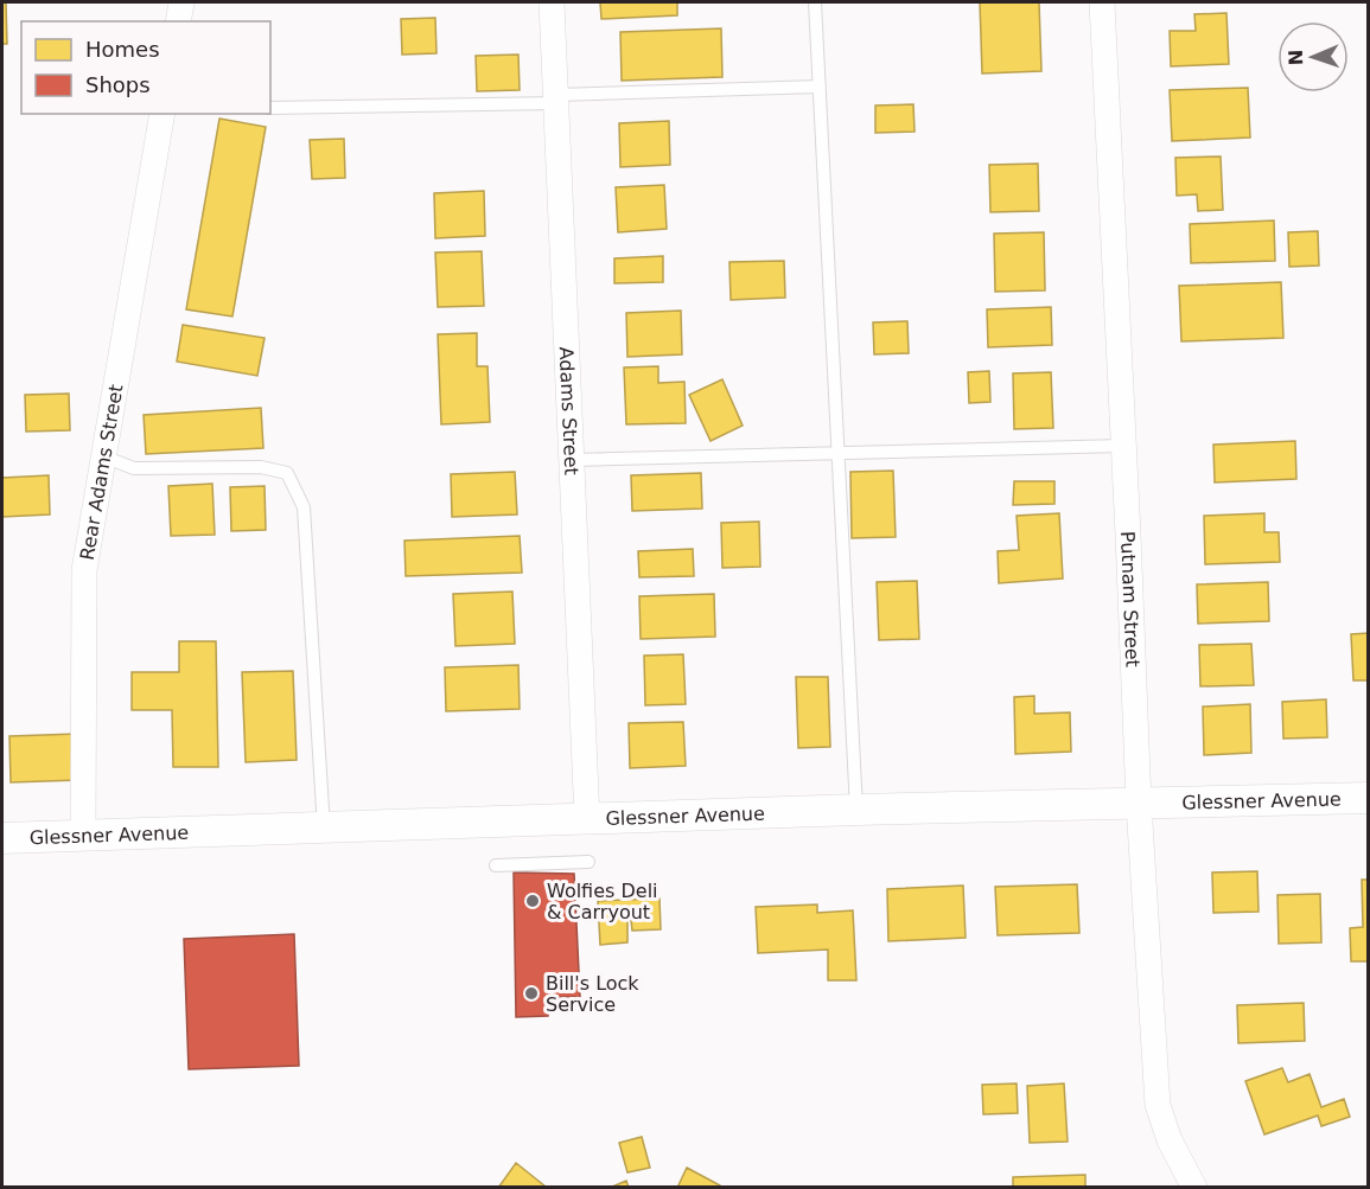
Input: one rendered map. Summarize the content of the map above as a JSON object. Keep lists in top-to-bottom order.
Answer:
{
  "streets": {
    "street": [
      "Adams Street",
      "Rear Adams Street",
      "Putnam Street",
      "Glessner Avenue"
    ]
  },
  "crossings": [
    ["Adams Street", "Glessner Avenue"],
    ["Rear Adams Street", "Glessner Avenue"],
    ["Putnam Street", "Glessner Avenue"]
  ],
  "places": ["Wolfies Deli & Carryout", "Bill's Lock Service"],
  "legend": ["Homes", "Shops"],
  "north": "left"
}
